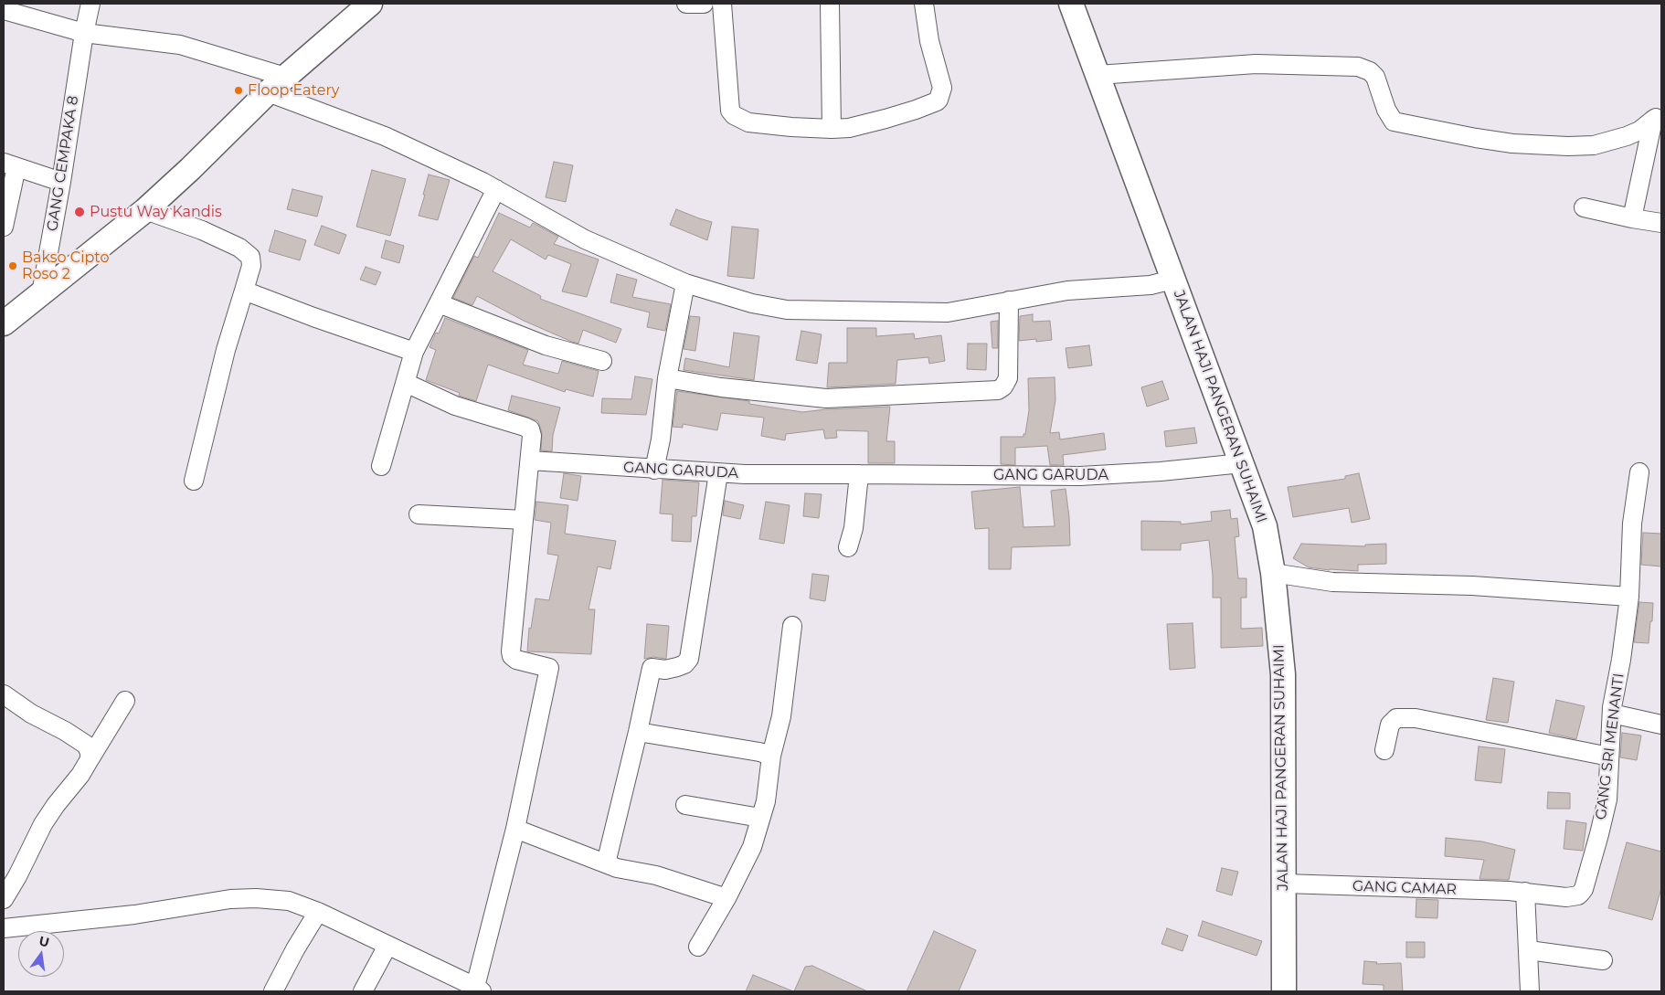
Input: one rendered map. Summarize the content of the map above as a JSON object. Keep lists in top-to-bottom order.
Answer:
{
  "streets": {
    "main road": ["JALAN HAJI PANGERAN SUHAIMI"],
    "street": [
      "GANG CEMPAKA 8",
      "GANG GARUDA",
      "GANG SRI MENANTI",
      "GANG CAMAR"
    ]
  },
  "crossings": [
    ["JALAN HAJI PANGERAN SUHAIMI", "GANG GARUDA"],
    ["JALAN HAJI PANGERAN SUHAIMI", "GANG CAMAR"],
    ["GANG SRI MENANTI", "GANG CAMAR"]
  ],
  "places": ["Floop Eatery", "Pustu Way Kandis", "Bakso Cipto Roso 2"],
  "north": "top"
}
